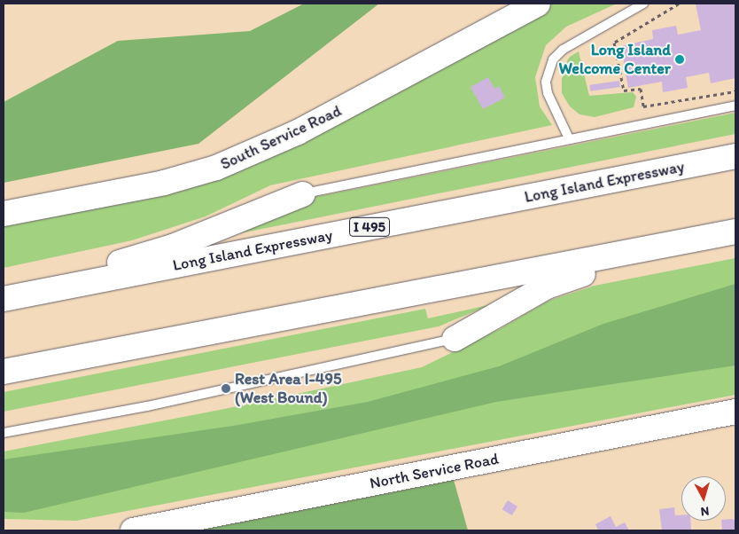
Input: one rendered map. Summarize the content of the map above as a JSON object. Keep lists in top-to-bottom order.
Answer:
{
  "streets": {
    "main road": [
      "South Service Road",
      "Long Island Expressway",
      "I 495",
      "North Service Road"
    ]
  },
  "places": ["Long Island Welcome Center", "Rest Area I-495 (West Bound)"],
  "north": "bottom"
}
